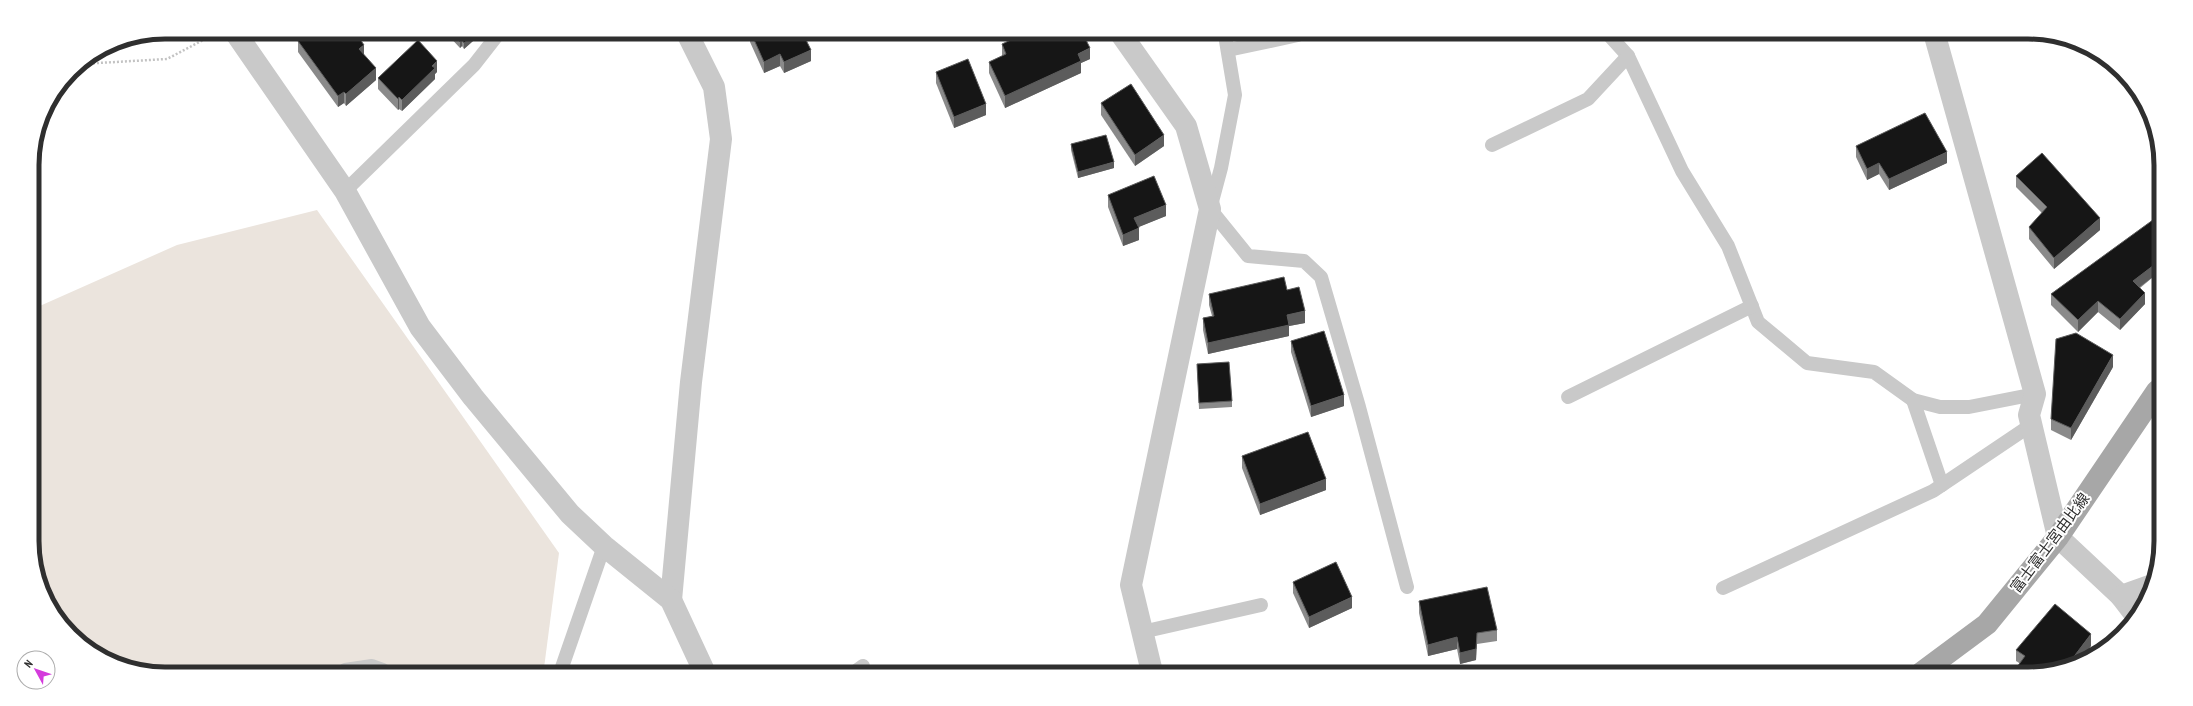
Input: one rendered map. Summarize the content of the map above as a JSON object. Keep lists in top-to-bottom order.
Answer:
{
  "streets": {
    "main road": ["富士富士宮由比線"]
  },
  "north": "top left"
}
